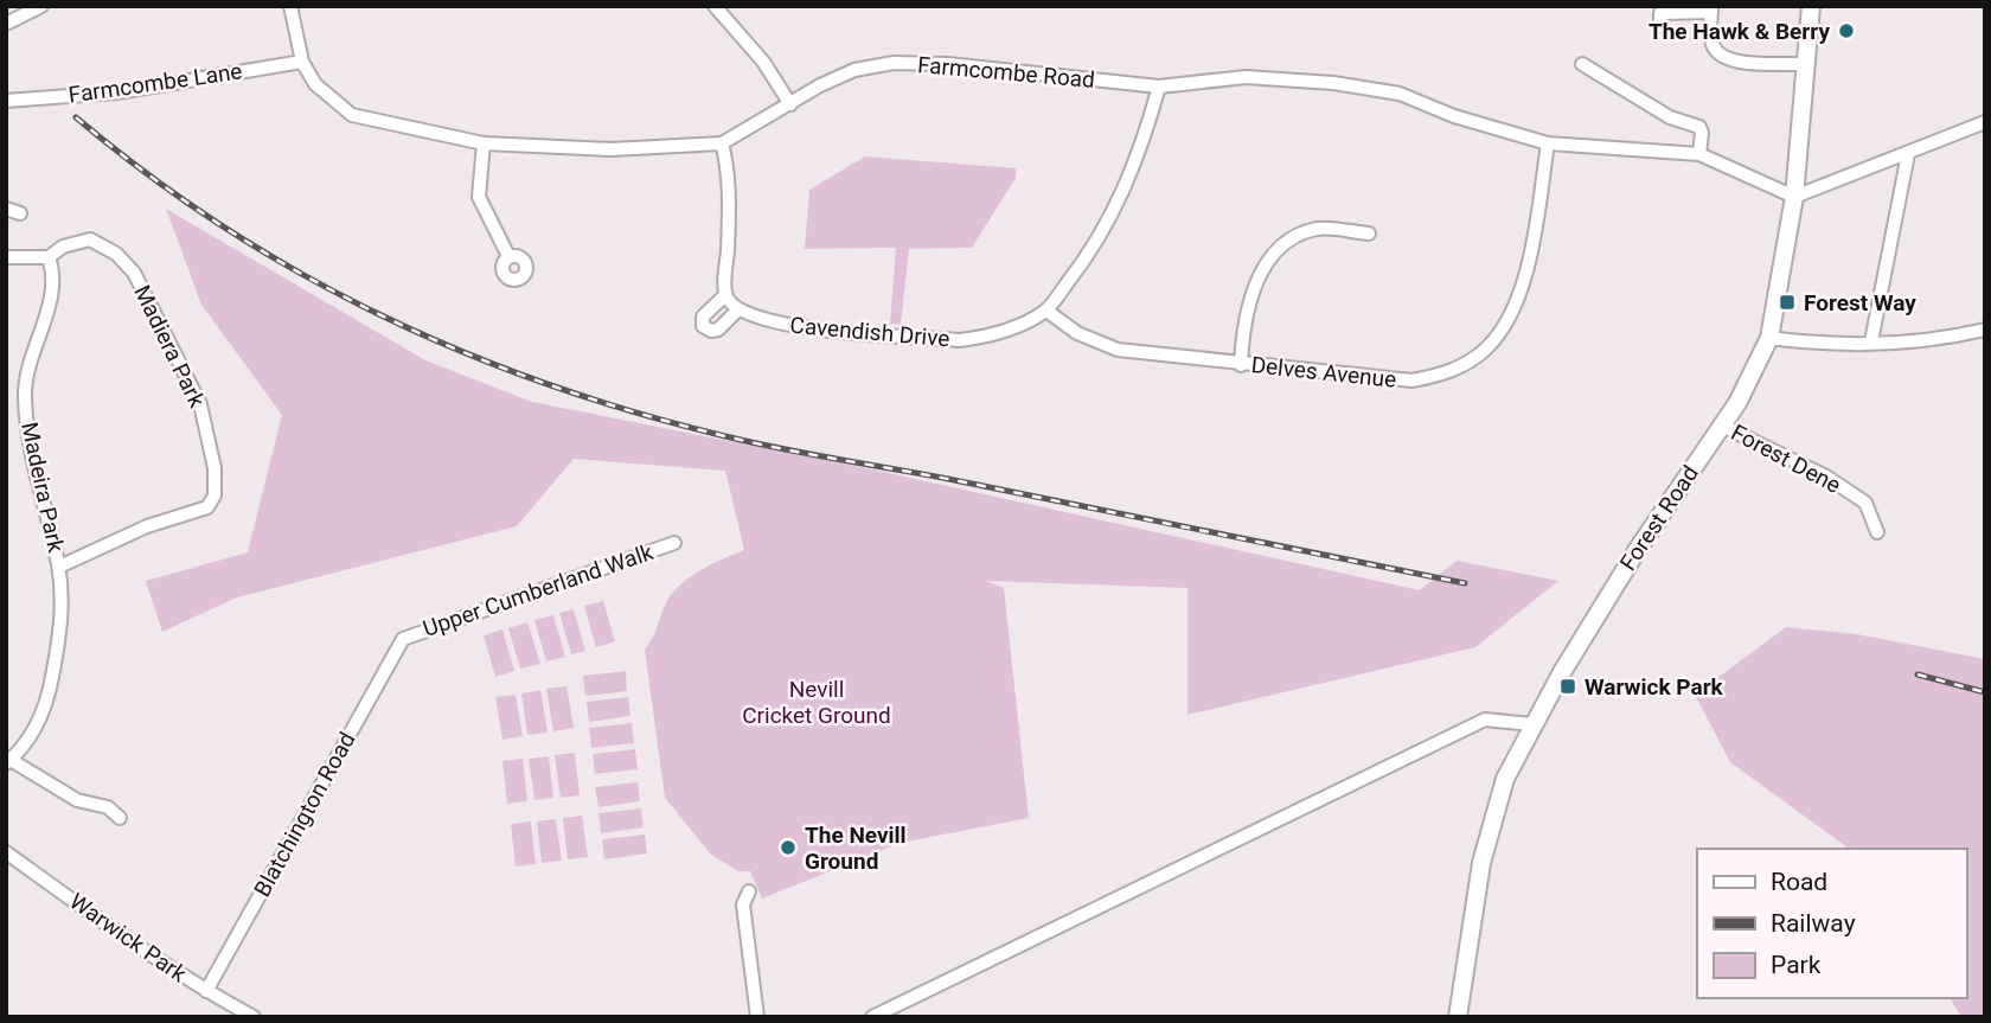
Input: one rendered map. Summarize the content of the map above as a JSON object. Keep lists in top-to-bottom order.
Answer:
{
  "streets": {
    "street": [
      "Farmcombe Road",
      "Farmcombe Lane",
      "Cavendish Drive",
      "Madiera Park",
      "Delves Avenue",
      "Forest Dene",
      "Madeira Park",
      "Forest Road",
      "Upper Cumberland Walk",
      "Blatchington Road",
      "Warwick Park"
    ]
  },
  "crossings": [
    ["Farmcombe Road", "Farmcombe Lane"],
    ["Farmcombe Road", "Cavendish Drive"],
    ["Farmcombe Road", "Delves Avenue"],
    ["Farmcombe Road", "Forest Road"],
    ["Cavendish Drive", "Delves Avenue"],
    ["Madiera Park", "Madeira Park"],
    ["Forest Dene", "Forest Road"],
    ["Upper Cumberland Walk", "Blatchington Road"],
    ["Blatchington Road", "Warwick Park"]
  ],
  "parks": ["Nevill Cricket Ground"],
  "places": {
    "other": ["The Hawk & Berry", "The Nevill Ground"],
    "transit": ["Forest Way", "Warwick Park"]
  },
  "legend": ["Road", "Railway", "Park"]
}
